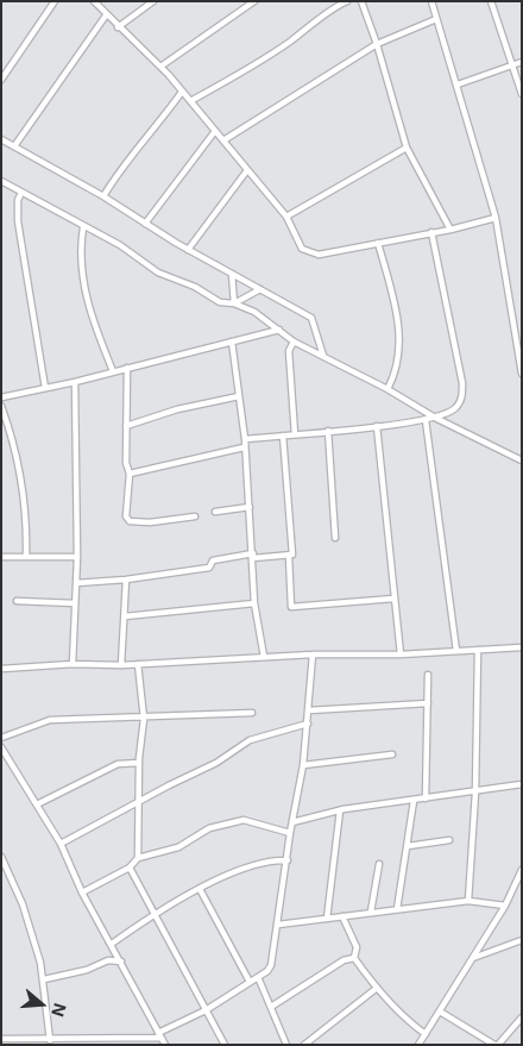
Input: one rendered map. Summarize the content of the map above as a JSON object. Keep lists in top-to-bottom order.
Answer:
{
  "north": "right"
}
